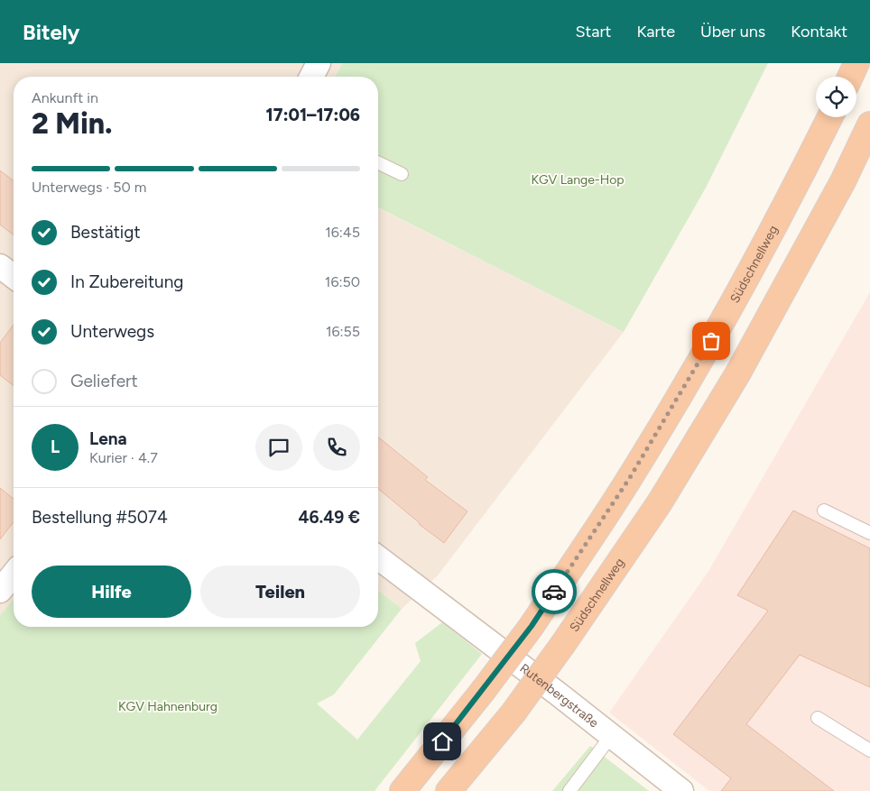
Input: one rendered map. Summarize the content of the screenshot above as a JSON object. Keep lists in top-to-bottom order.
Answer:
{
  "streets": {
    "highway": ["Südschnellweg"],
    "street": ["Rutenbergstraße"]
  },
  "parks": ["KGV Lange-Hop", "KGV Hahnenburg"],
  "page": {
    "header": "Bitely",
    "nav": [
      "Start",
      "Karte",
      "Über uns",
      "Kontakt"
    ],
    "heading": ["2 Min.", "Ankunft in", "17:01–17:06"],
    "panel": [
      "Lena",
      "Kurier · 4.7",
      "Bestellung #5074",
      "46.49 €"
    ],
    "bar": "Unterwegs · 50 m",
    "list": [
      ["Bestätigt", "16:45"],
      ["In Zubereitung", "16:50"],
      ["Unterwegs", "16:55"],
      "Geliefert"
    ],
    "round": "L",
    "buttons": ["Hilfe", "Teilen"]
  }
}
